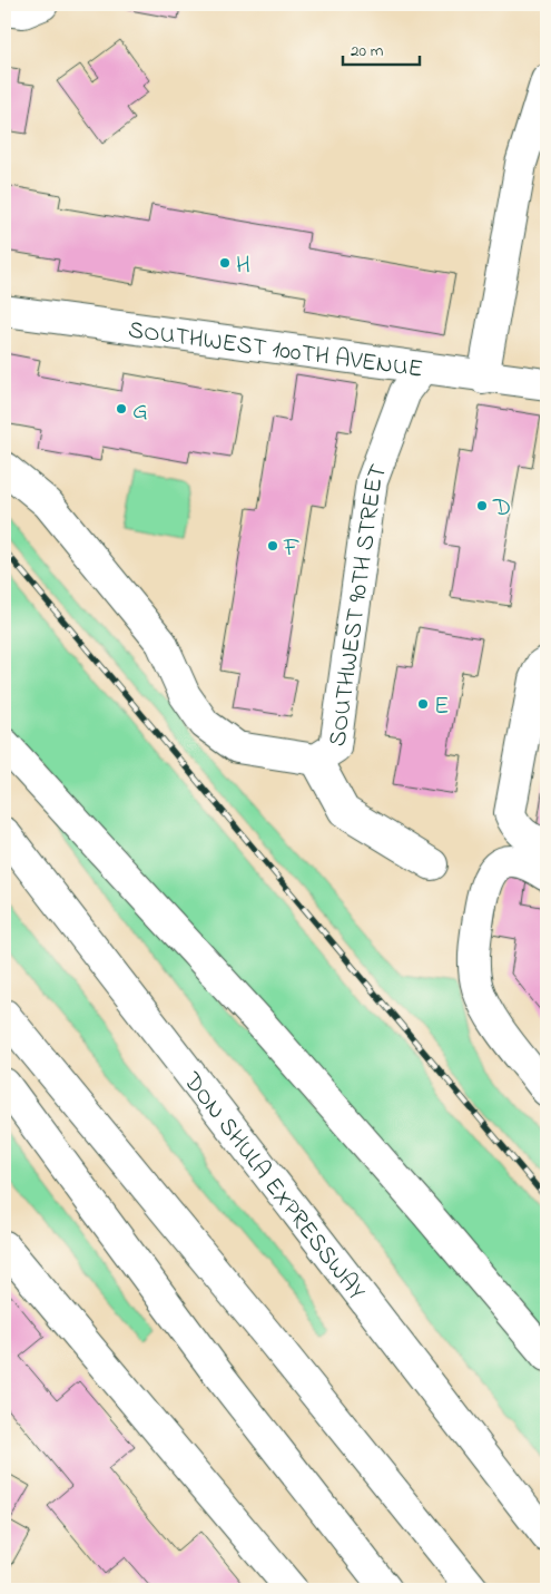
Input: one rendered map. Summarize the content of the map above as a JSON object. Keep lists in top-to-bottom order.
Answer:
{
  "streets": {
    "main road": ["SOUTHWEST 100TH AVENUE", "SOUTHWEST 90TH STREET", "DON SHULA EXPRESSWAY"]
  },
  "crossings": [
    ["SOUTHWEST 100TH AVENUE", "SOUTHWEST 90TH STREET"]
  ],
  "places": [
    "H",
    "G",
    "D",
    "F",
    "E"
  ],
  "scale_bar": "20 m"
}
